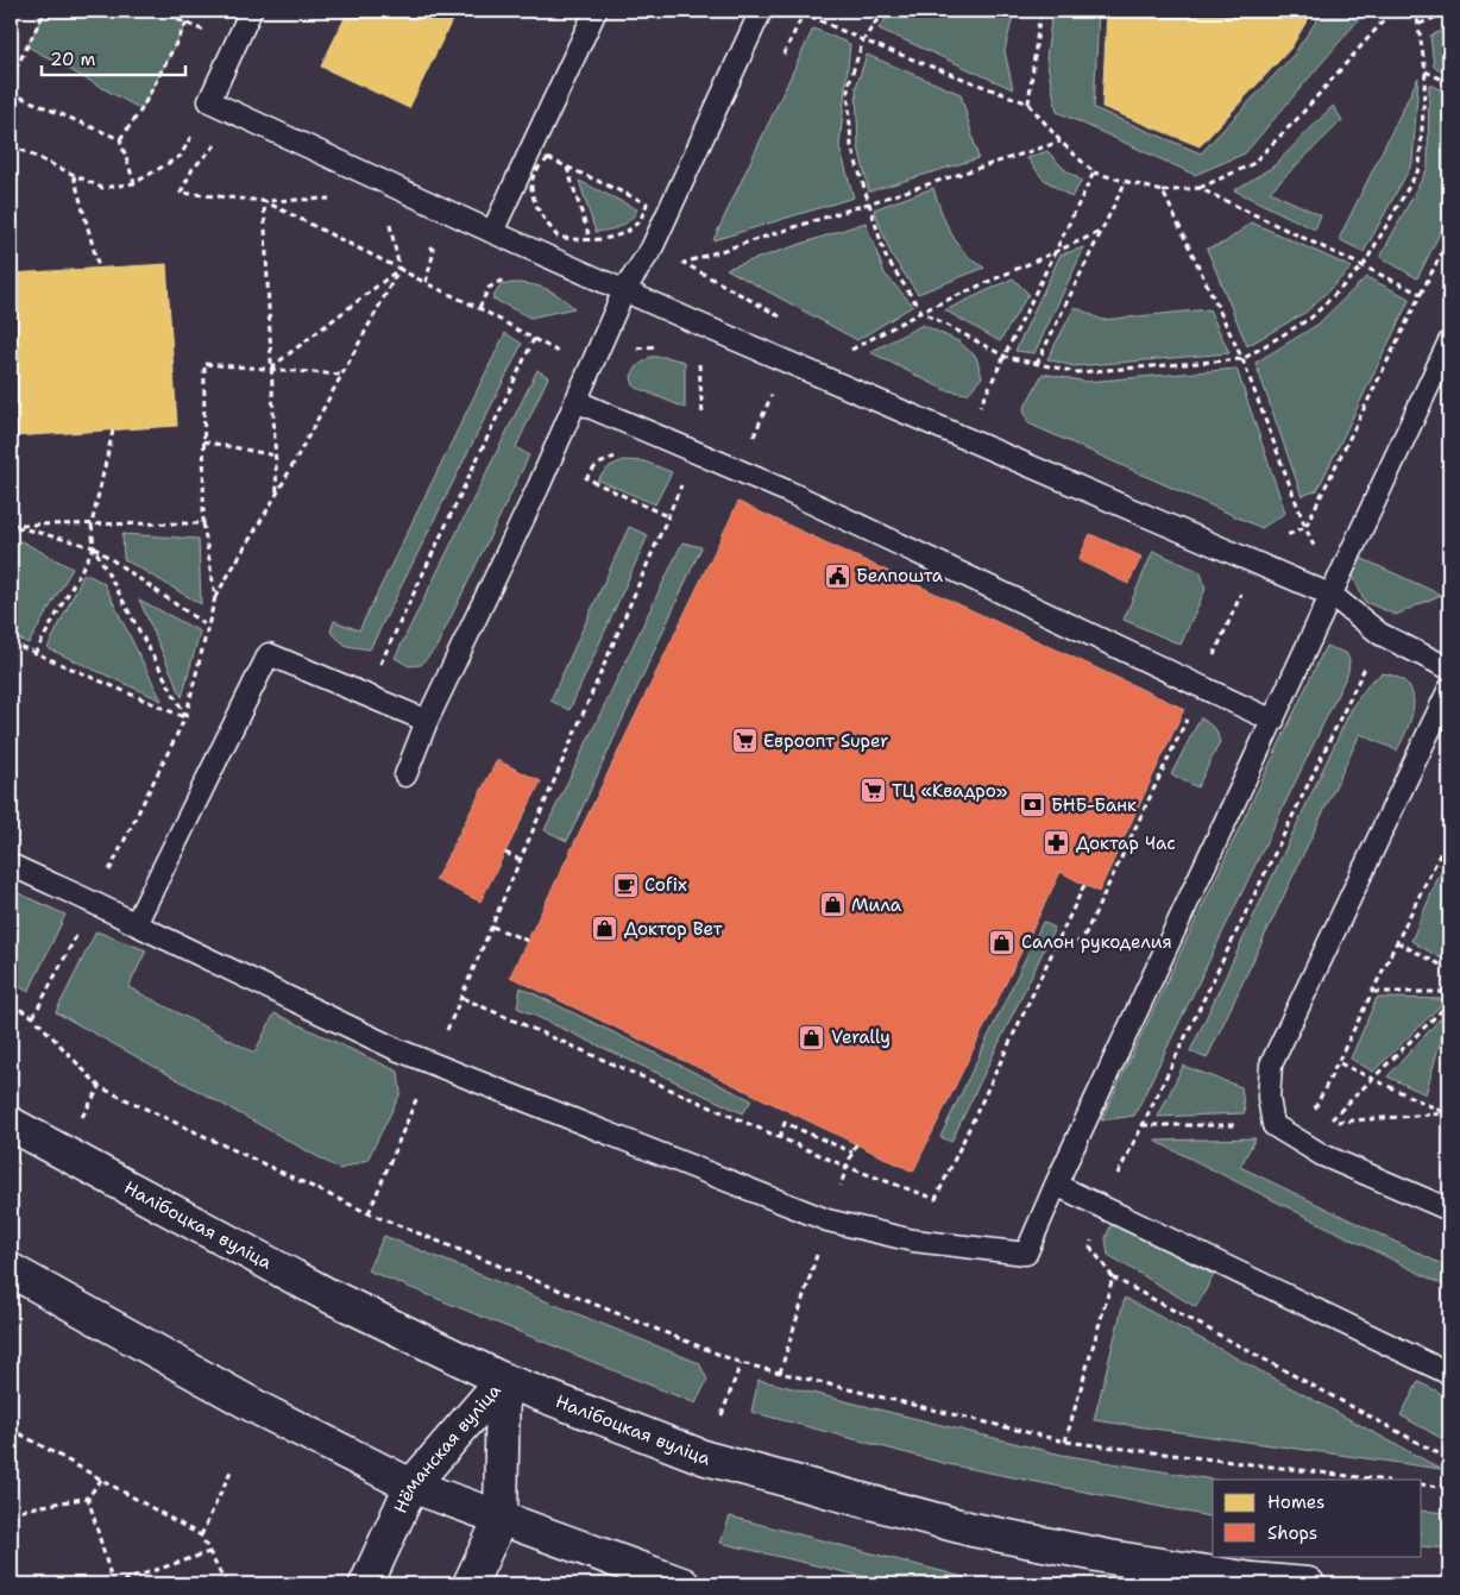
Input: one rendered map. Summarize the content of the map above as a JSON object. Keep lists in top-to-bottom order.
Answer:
{
  "streets": {
    "main road": ["Налібоцкая вуліца", "Нёманская вуліца"]
  },
  "crossings": [
    ["Налібоцкая вуліца", "Нёманская вуліца"]
  ],
  "places": {
    "public building": ["Белпошта"],
    "supermarket": ["Евроопт Super", "ТЦ «Квадро»"],
    "bank": ["БНБ-Банк"],
    "pharmacy": ["Доктар Час"],
    "cafe": ["Cofix"],
    "shop": [
      "Мила",
      "Доктор Вет",
      "Салон рукоделия",
      "Verally"
    ]
  },
  "legend": ["Homes", "Shops"],
  "scale_bar": "20 m"
}
